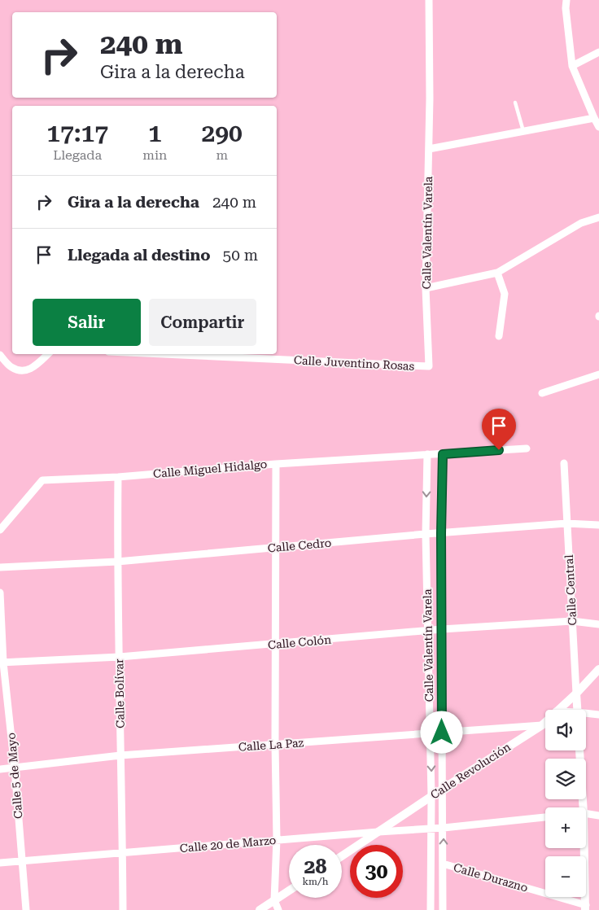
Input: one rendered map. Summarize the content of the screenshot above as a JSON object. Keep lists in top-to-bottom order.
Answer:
{
  "streets": {
    "street": [
      "Calle Valentín Varela",
      "Calle Juventino Rosas",
      "Calle Miguel Hidalgo",
      "Calle Cedro",
      "Calle Central",
      "Calle Colón",
      "Calle Bolívar",
      "Calle La Paz",
      "Calle Revolución",
      "Calle 5 de Mayo",
      "Calle 20 de Marzo",
      "Calle Durazno"
    ]
  },
  "crossings": [
    ["Calle Valentín Varela", "Calle Juventino Rosas"],
    ["Calle Valentín Varela", "Calle Miguel Hidalgo"],
    ["Calle Valentín Varela", "Calle Cedro"],
    ["Calle Valentín Varela", "Calle Colón"],
    ["Calle Valentín Varela", "Calle La Paz"],
    ["Calle Valentín Varela", "Calle Revolución"],
    ["Calle Valentín Varela", "Calle 20 de Marzo"],
    ["Calle Valentín Varela", "Calle Durazno"],
    ["Calle Miguel Hidalgo", "Calle Bolívar"],
    ["Calle Cedro", "Calle Central"],
    ["Calle Cedro", "Calle Bolívar"],
    ["Calle Central", "Calle Colón"],
    ["Calle Central", "Calle Revolución"],
    ["Calle Colón", "Calle Bolívar"],
    ["Calle Colón", "Calle 5 de Mayo"],
    ["Calle Bolívar", "Calle La Paz"],
    ["Calle Bolívar", "Calle 20 de Marzo"],
    ["Calle La Paz", "Calle Revolución"],
    ["Calle La Paz", "Calle 5 de Mayo"],
    ["Calle Revolución", "Calle 20 de Marzo"],
    ["Calle 5 de Mayo", "Calle 20 de Marzo"]
  ],
  "page": {
    "turn": ["240 m", "Gira a la derecha"],
    "eta": [
      "17:17",
      "Llegada",
      "1",
      "min",
      "290",
      "m"
    ],
    "list": [
      {
        "name": "Gira a la derecha",
        "value": "240 m"
      },
      {
        "name": "Llegada al destino",
        "value": "50 m"
      }
    ],
    "buttons": ["Salir", "Compartir"],
    "map_buttons": ["+", "−"],
    "speed": "28 km/h",
    "limit": "30"
  }
}
